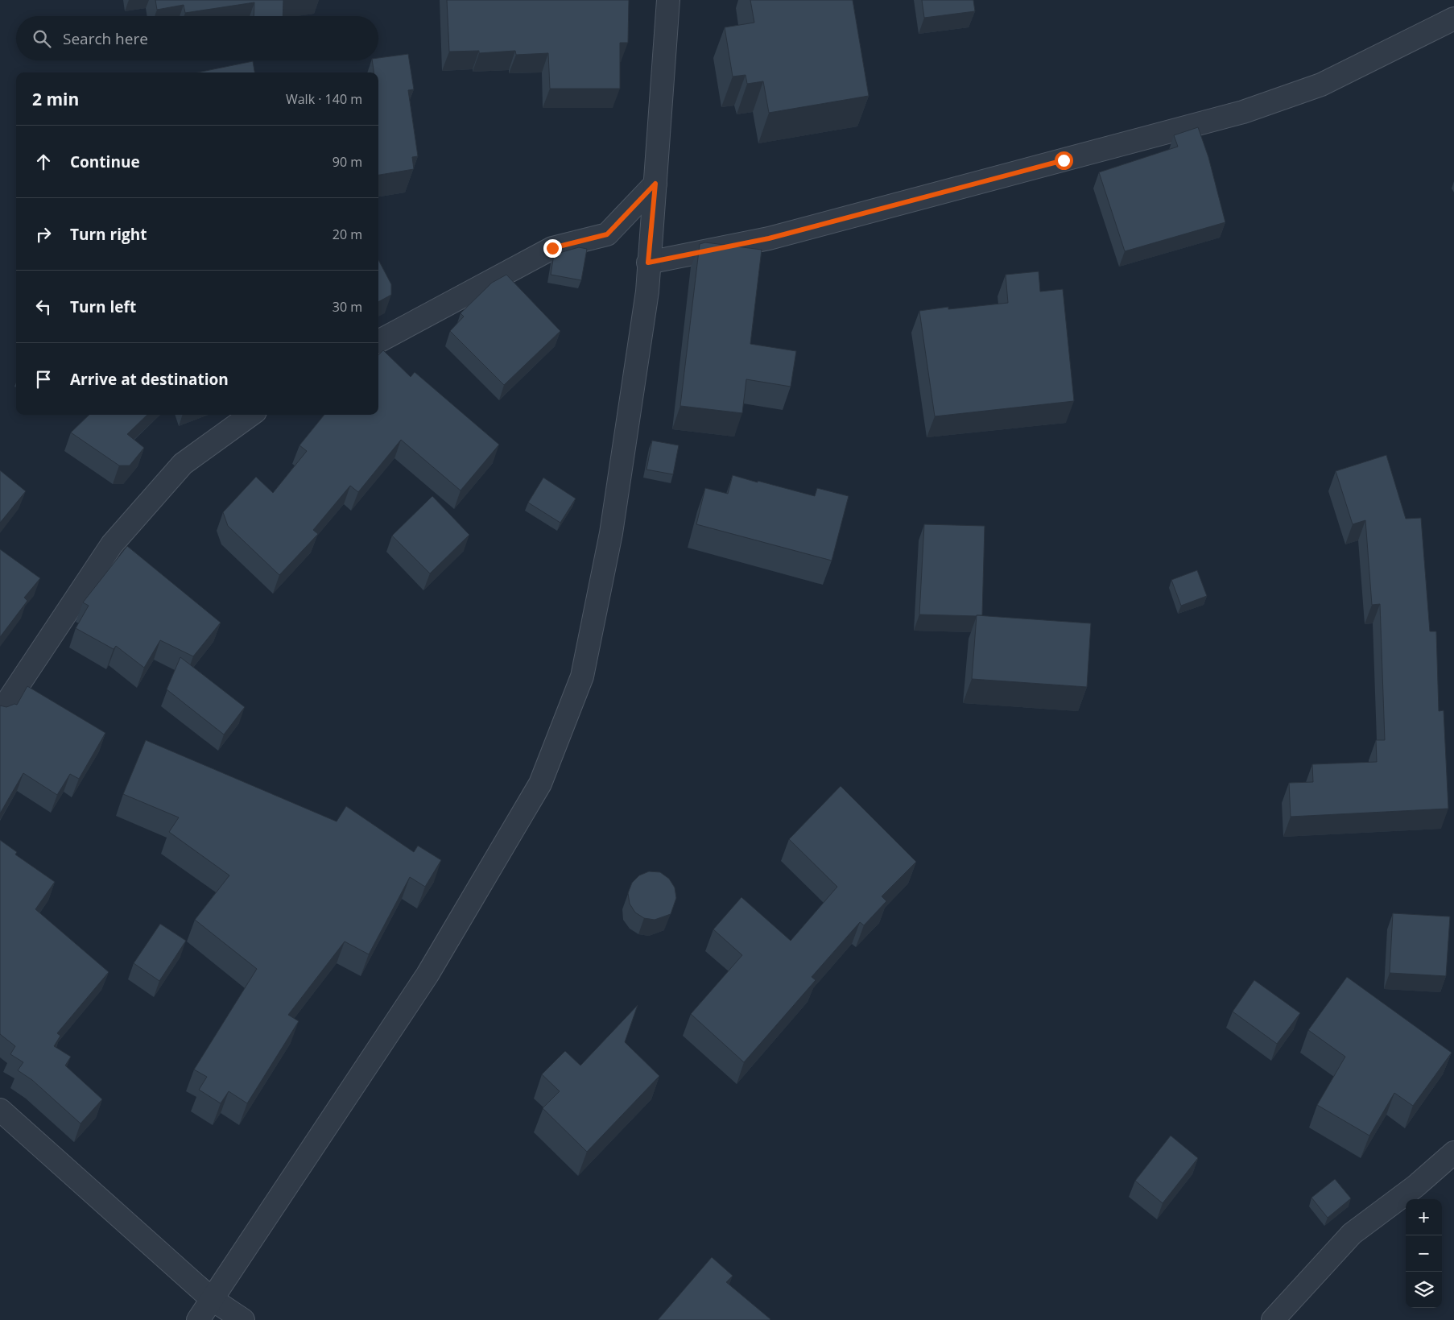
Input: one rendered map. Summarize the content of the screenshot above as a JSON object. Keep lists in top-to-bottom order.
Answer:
{
  "page": {
    "search": "Search here",
    "heading": ["2 min", "Walk · 140 m"],
    "list": [
      ["Continue", "90 m"],
      ["Turn right", "20 m"],
      ["Turn left", "30 m"],
      "Arrive at destination"
    ],
    "map_buttons": ["+", "−"]
  }
}
